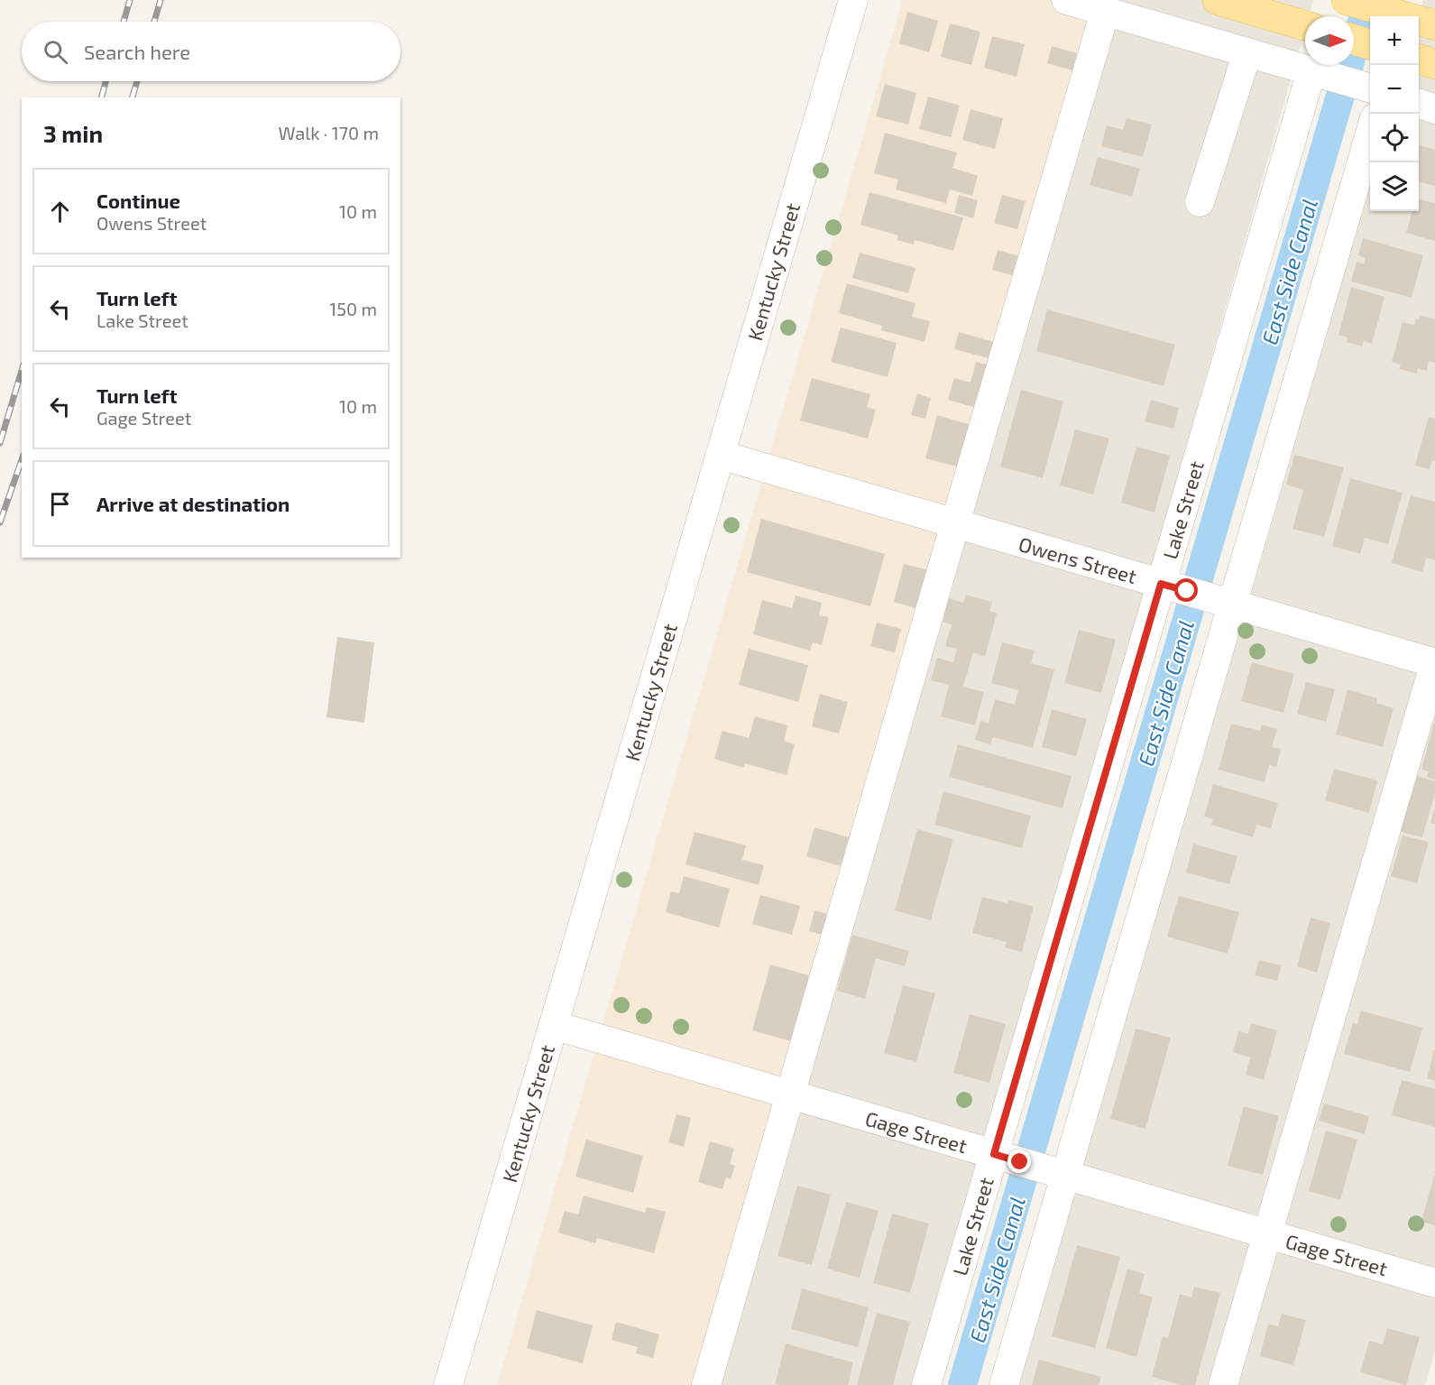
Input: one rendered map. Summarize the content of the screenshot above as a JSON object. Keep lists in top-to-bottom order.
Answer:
{
  "streets": {
    "street": [
      "Kentucky Street",
      "Lake Street",
      "Owens Street",
      "Gage Street"
    ]
  },
  "crossings": [
    ["Kentucky Street", "Owens Street"],
    ["Kentucky Street", "Gage Street"],
    ["Lake Street", "Owens Street"],
    ["Lake Street", "Gage Street"]
  ],
  "water": ["East Side Canal"],
  "north": "right",
  "page": {
    "map_buttons": ["+", "−"],
    "search": "Search here",
    "heading": ["3 min", "Walk · 170 m"],
    "list": [
      ["Continue", "Owens Street", "10 m"],
      ["Turn left", "Lake Street", "150 m"],
      ["Turn left", "Gage Street", "10 m"],
      "Arrive at destination"
    ]
  }
}
